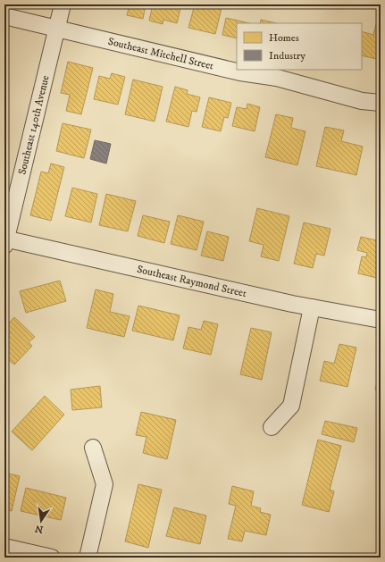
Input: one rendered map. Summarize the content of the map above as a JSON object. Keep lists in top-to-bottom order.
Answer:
{
  "streets": {
    "street": ["Southeast Mitchell Street", "Southeast 140th Avenue", "Southeast Raymond Street"]
  },
  "crossings": [
    ["Southeast Mitchell Street", "Southeast 140th Avenue"],
    ["Southeast 140th Avenue", "Southeast Raymond Street"]
  ],
  "legend": ["Homes", "Industry"],
  "north": "bottom"
}
